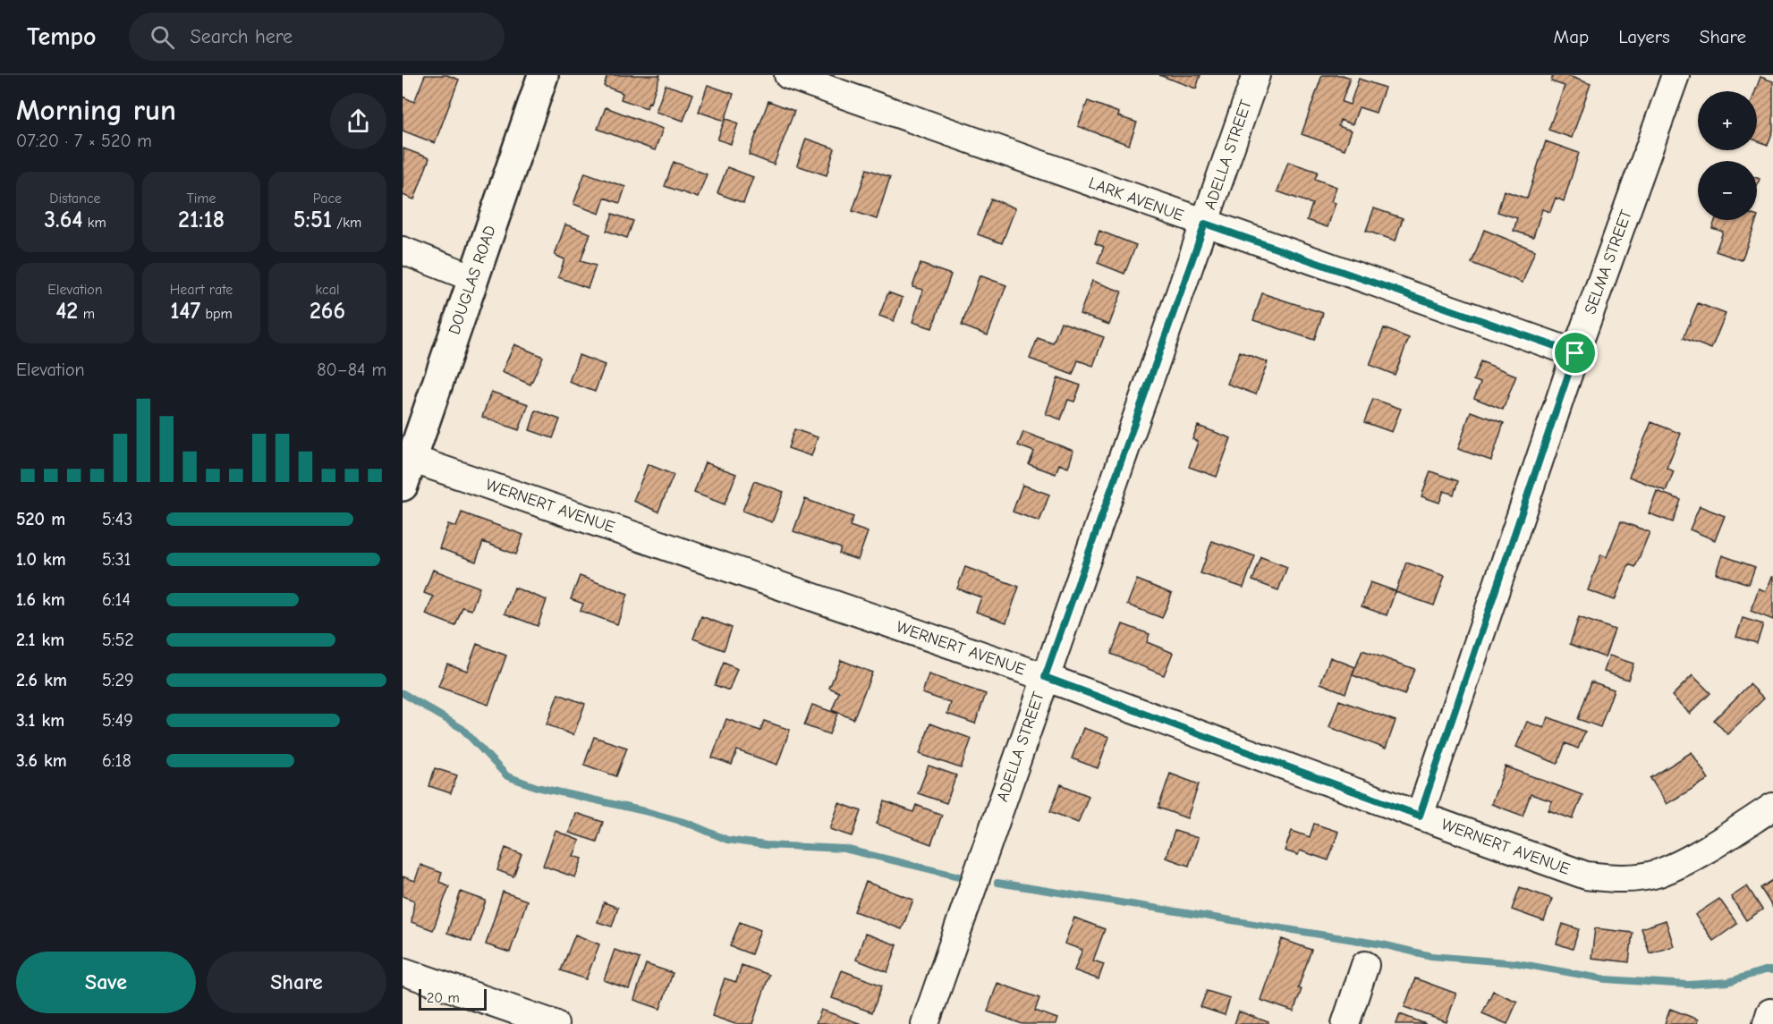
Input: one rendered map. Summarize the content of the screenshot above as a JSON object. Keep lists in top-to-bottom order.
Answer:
{
  "streets": {
    "street": [
      "ADELLA STREET",
      "LARK AVENUE",
      "SELMA STREET",
      "DOUGLAS ROAD",
      "WERNERT AVENUE"
    ]
  },
  "crossings": [
    ["ADELLA STREET", "LARK AVENUE"],
    ["ADELLA STREET", "WERNERT AVENUE"],
    ["LARK AVENUE", "SELMA STREET"],
    ["SELMA STREET", "WERNERT AVENUE"],
    ["DOUGLAS ROAD", "WERNERT AVENUE"]
  ],
  "scale_bar": "20 m",
  "page": {
    "header": "Tempo",
    "search": "Search here",
    "nav": ["Map", "Layers", "Share"],
    "heading": ["Morning run", "07:20 · 7 × 520 m"],
    "map_buttons": ["+", "−"],
    "stats": [
      ["Distance", "3.64 km"],
      ["Time", "21:18"],
      ["Pace", "5:51 /km"],
      ["Elevation", "42 m"],
      ["Heart rate", "147 bpm"],
      ["kcal", "266"]
    ],
    "chart": ["Elevation", "80–84 m"],
    "list": [
      {
        "name": "520 m",
        "note": "5:43"
      },
      {
        "name": "1.0 km",
        "note": "5:31"
      },
      {
        "name": "1.6 km",
        "note": "6:14"
      },
      {
        "name": "2.1 km",
        "note": "5:52"
      },
      {
        "name": "2.6 km",
        "note": "5:29"
      },
      {
        "name": "3.1 km",
        "note": "5:49"
      },
      {
        "name": "3.6 km",
        "note": "6:18"
      }
    ],
    "buttons": ["Save", "Share"],
    "scale": "20 m"
  }
}
